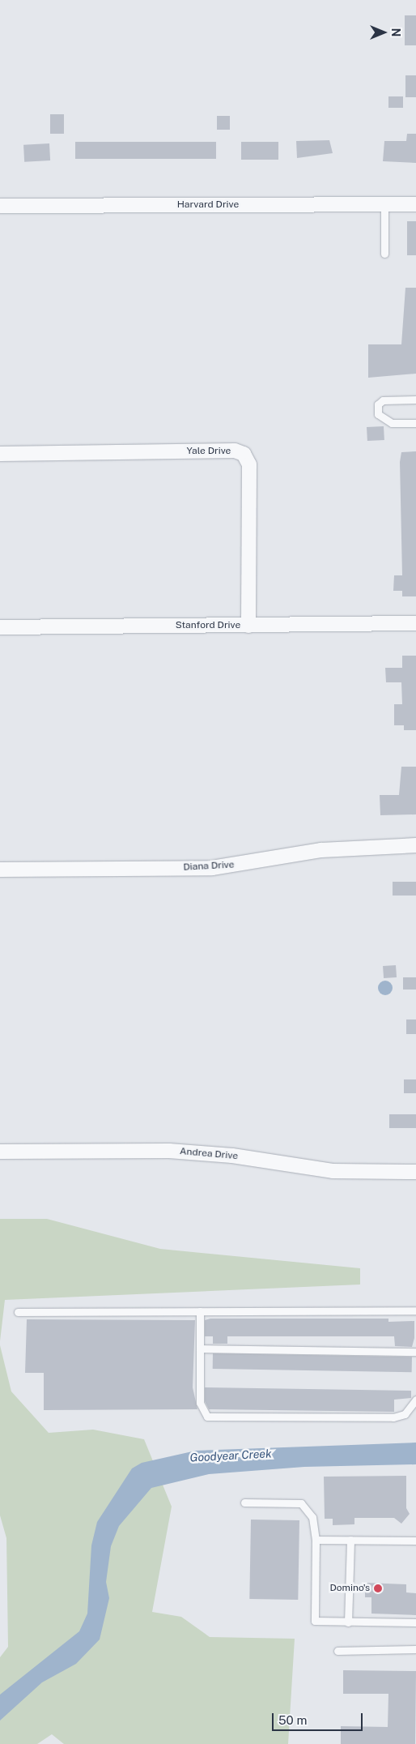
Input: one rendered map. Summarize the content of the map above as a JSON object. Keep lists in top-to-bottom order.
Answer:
{
  "streets": {
    "street": [
      "Harvard Drive",
      "Yale Drive",
      "Stanford Drive",
      "Diana Drive",
      "Andrea Drive"
    ]
  },
  "crossings": [
    ["Yale Drive", "Stanford Drive"]
  ],
  "water": ["Goodyear Creek"],
  "places": ["Domino's"],
  "scale_bar": "50 m",
  "north": "right"
}
